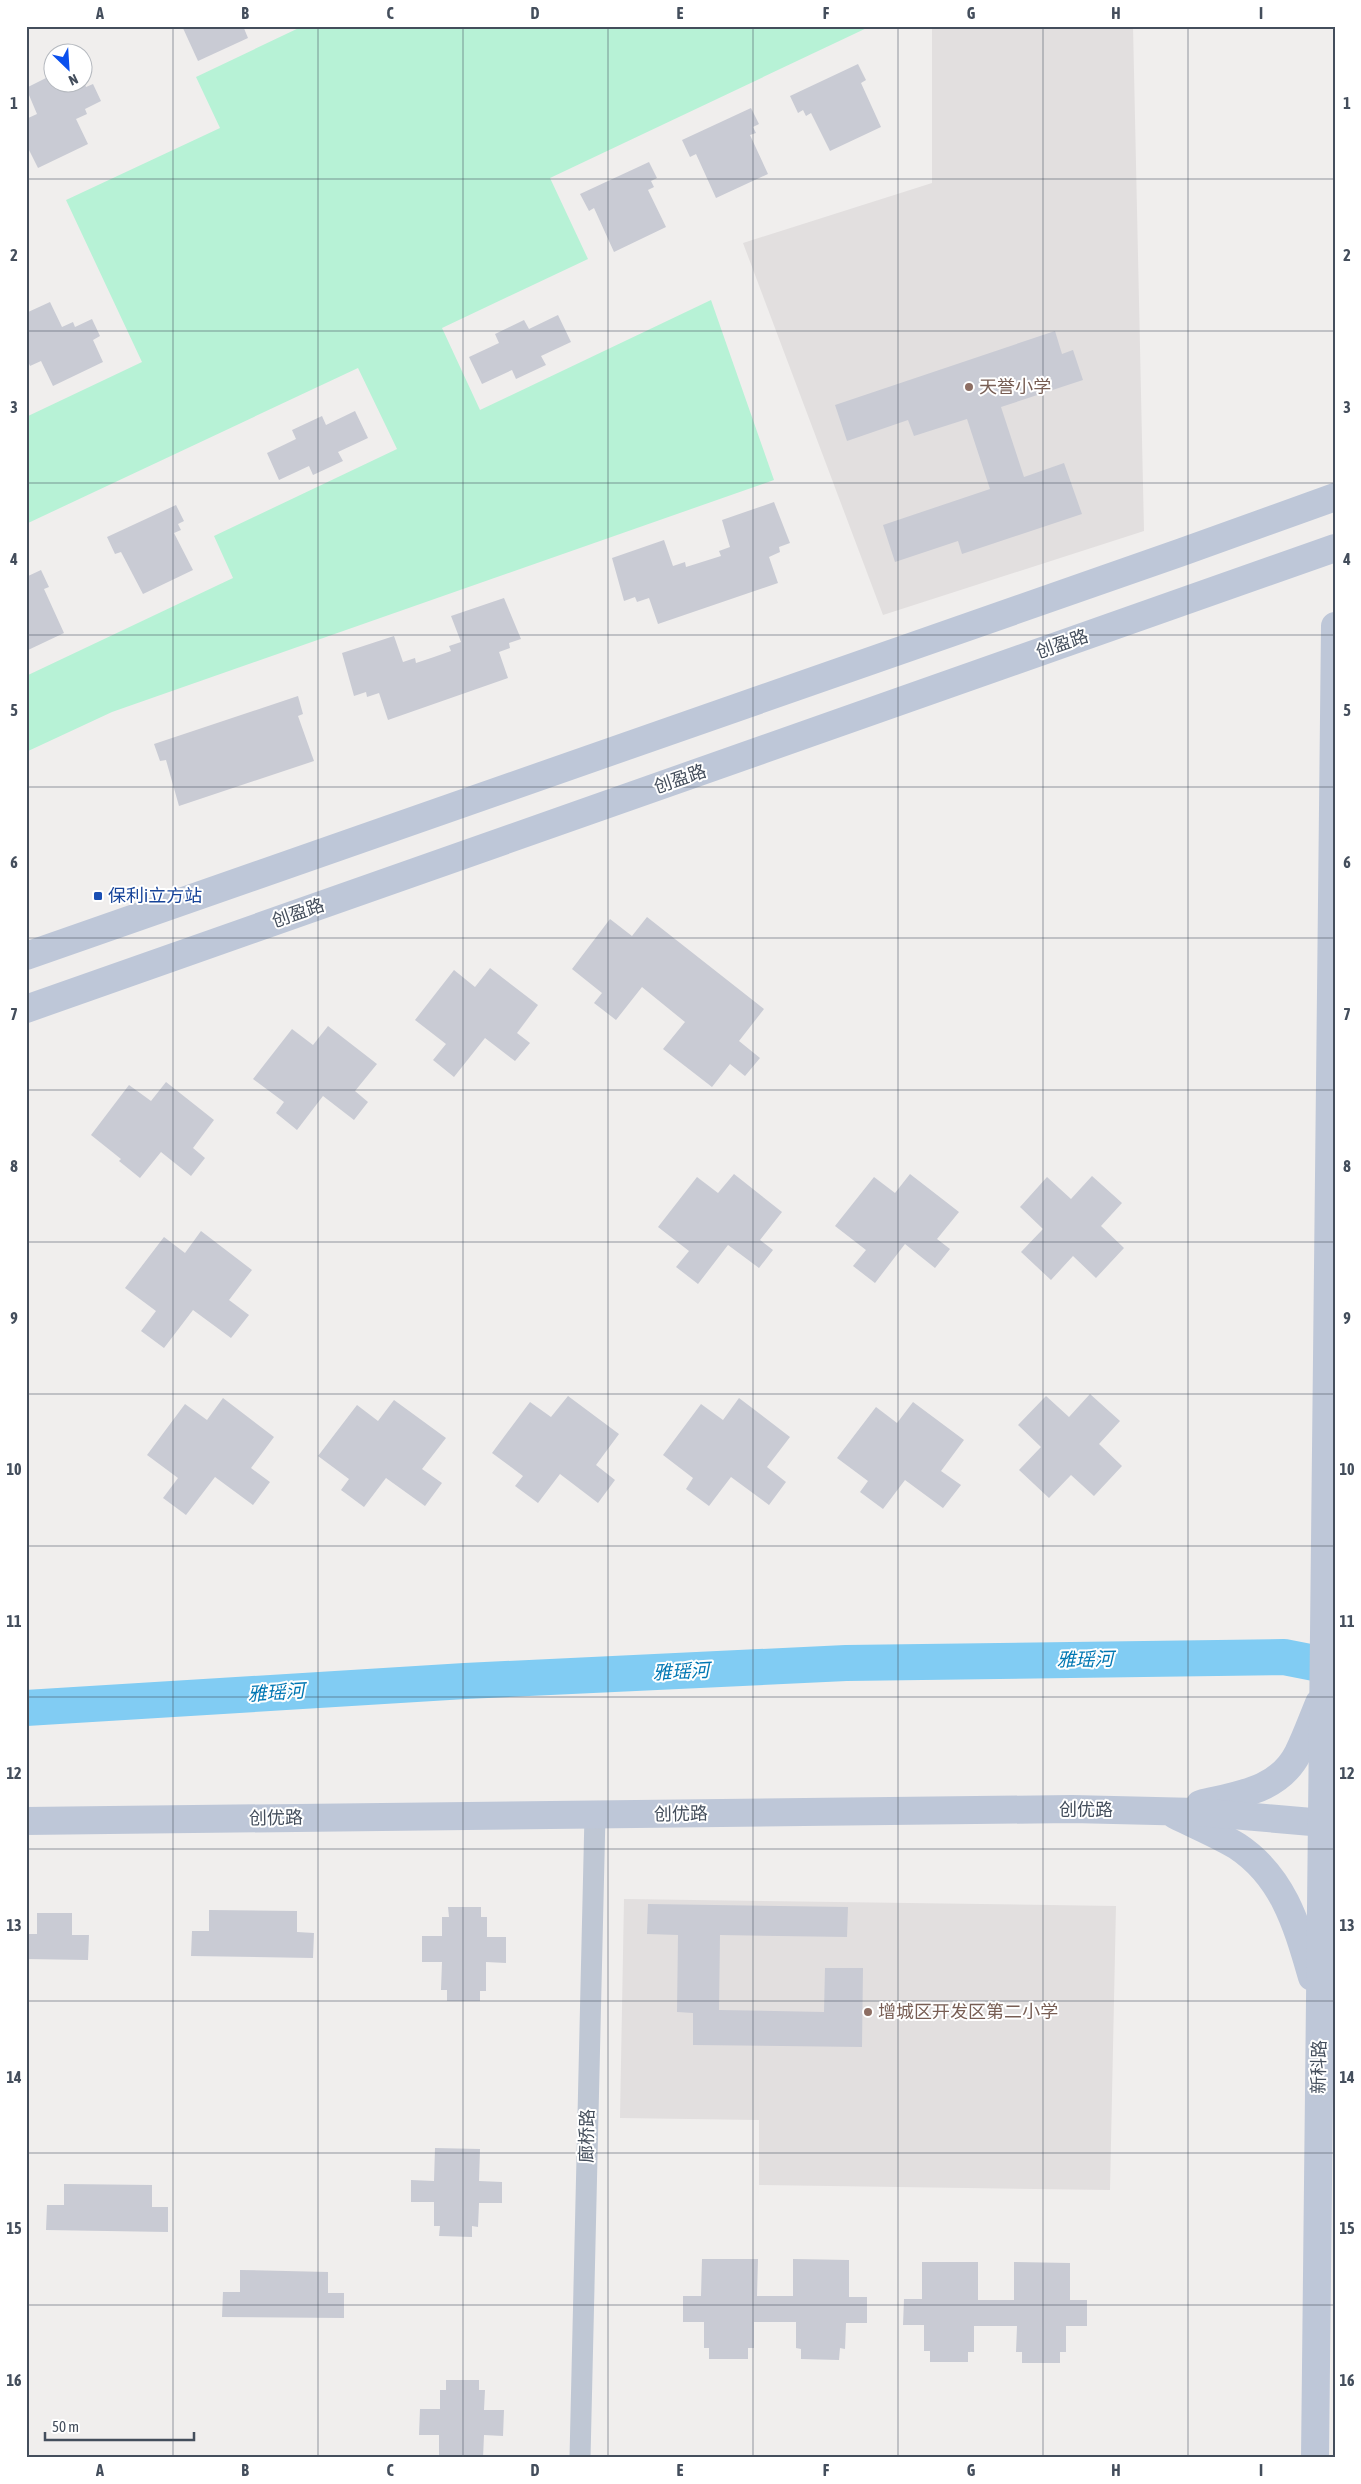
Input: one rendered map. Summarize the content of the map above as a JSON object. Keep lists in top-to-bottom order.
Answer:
{
  "streets": {
    "street": [
      "创盈路",
      "创优路",
      "新科路",
      "廊桥路"
    ]
  },
  "crossings": [
    ["创优路", "新科路"],
    ["创优路", "廊桥路"]
  ],
  "water": ["雅瑶河"],
  "places": {
    "other": ["天誉小学", "增城区开发区第二小学"],
    "transit": ["保利i立方站"]
  },
  "scale_bar": "50 m",
  "north": "bottom right",
  "grid": {
    "columns": [
      "A",
      "B",
      "C",
      "D",
      "E",
      "F",
      "G",
      "H",
      "I"
    ],
    "rows": [
      "1",
      "2",
      "3",
      "4",
      "5",
      "6",
      "7",
      "8",
      "9",
      "10",
      "11",
      "12",
      "13",
      "14",
      "15",
      "16"
    ]
  }
}
